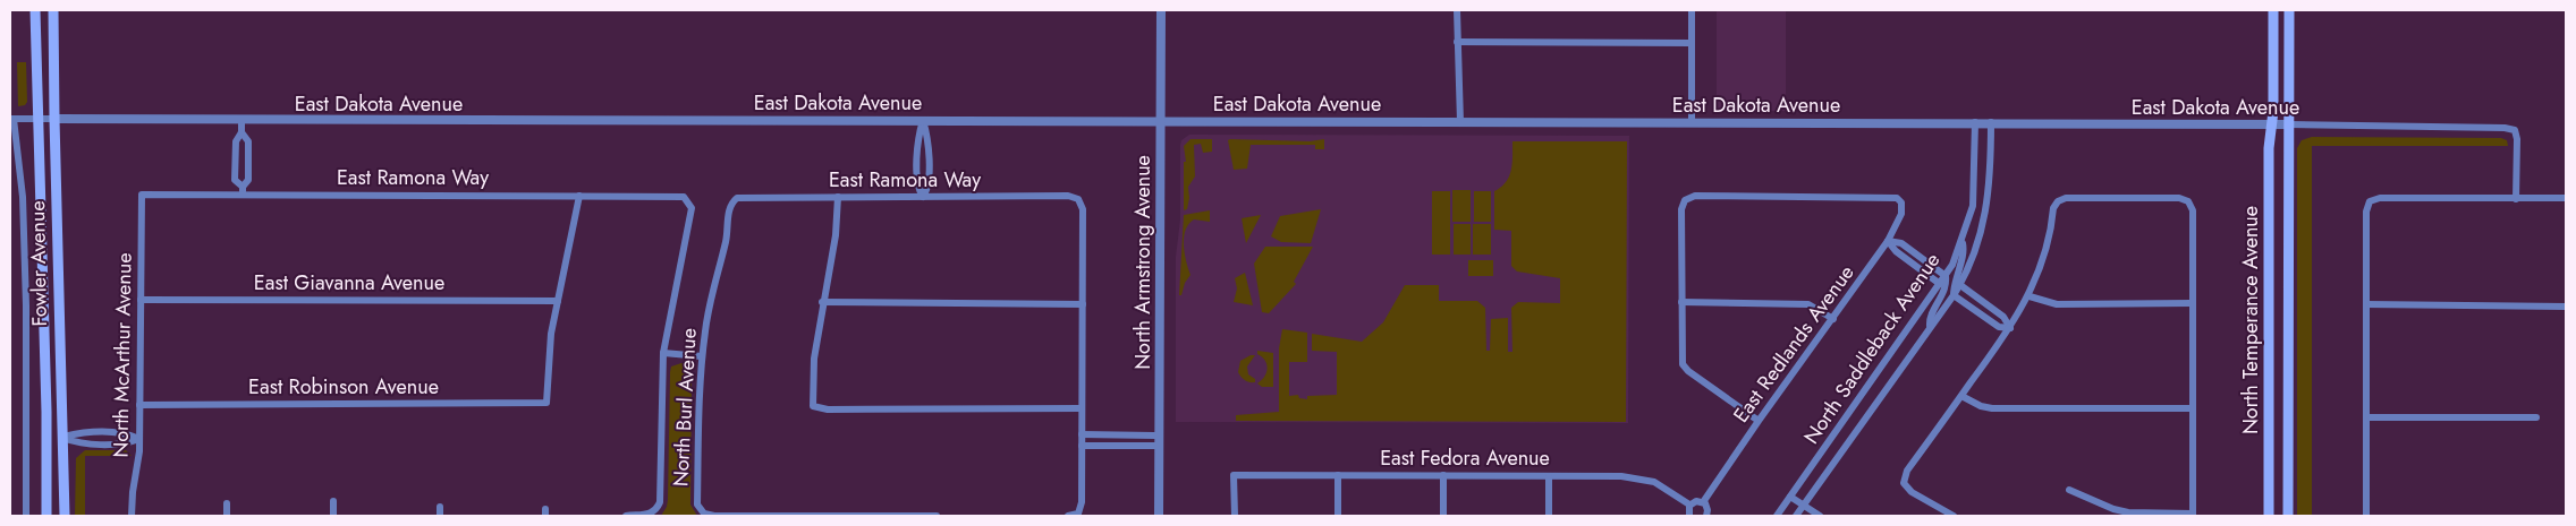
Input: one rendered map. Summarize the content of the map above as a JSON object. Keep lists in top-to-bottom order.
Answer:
{
  "streets": {
    "main road": ["Fowler Avenue", "North Temperance Avenue"],
    "street": [
      "East Dakota Avenue",
      "East Ramona Way",
      "North Armstrong Avenue",
      "East Giavanna Avenue",
      "East Redlands Avenue",
      "North Saddleback Avenue",
      "North McArthur Avenue",
      "East Robinson Avenue",
      "North Burl Avenue",
      "East Fedora Avenue"
    ]
  },
  "crossings": [
    ["East Dakota Avenue", "North Armstrong Avenue"],
    ["East Dakota Avenue", "Fowler Avenue"],
    ["East Dakota Avenue", "North Temperance Avenue"],
    ["East Dakota Avenue", "North Saddleback Avenue"],
    ["East Ramona Way", "North McArthur Avenue"],
    ["East Ramona Way", "North Burl Avenue"],
    ["East Giavanna Avenue", "North McArthur Avenue"],
    ["East Giavanna Avenue", "East Robinson Avenue"],
    ["North McArthur Avenue", "East Robinson Avenue"]
  ]
}
